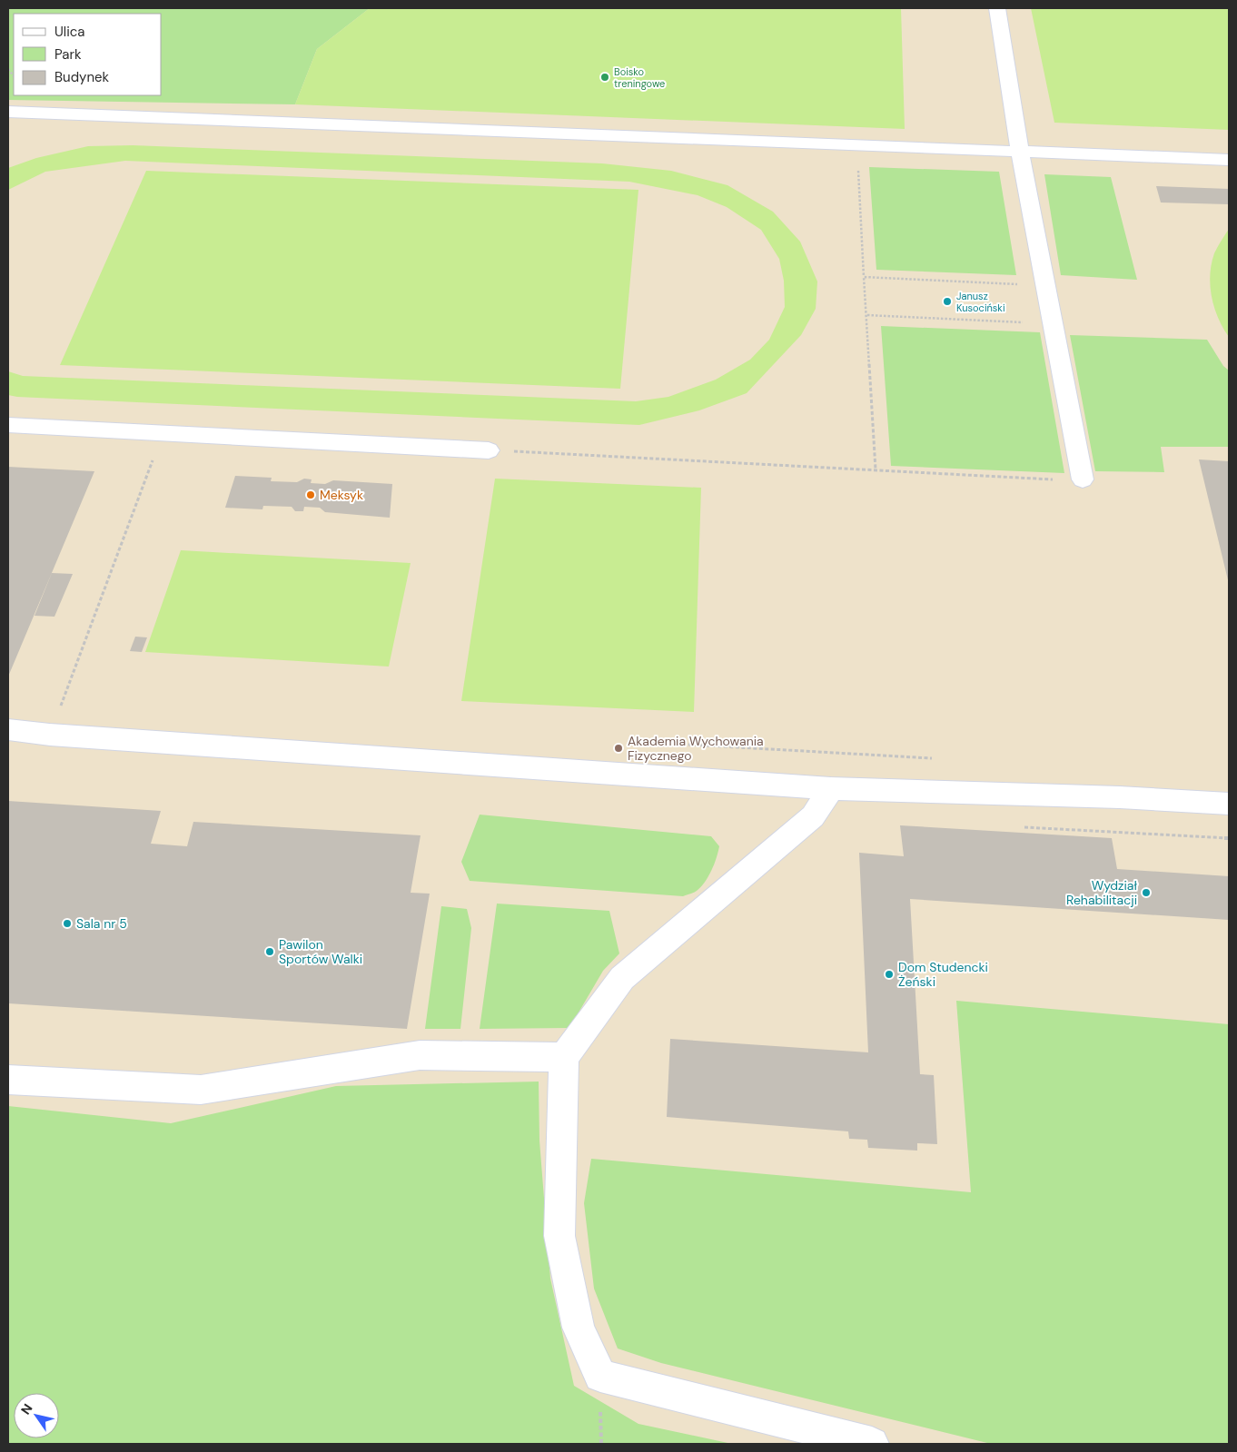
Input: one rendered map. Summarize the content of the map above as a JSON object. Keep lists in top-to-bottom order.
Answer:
{
  "places": [
    "Boisko treningowe",
    "Janusz Kusociński",
    "Meksyk",
    "Akademia Wychowania Fizycznego",
    "Wydział Rehabilitacji",
    "Sala nr 5",
    "Pawilon Sportów Walki",
    "Dom Studencki Żeński"
  ],
  "legend": ["Ulica", "Park", "Budynek"],
  "north": "top left"
}
